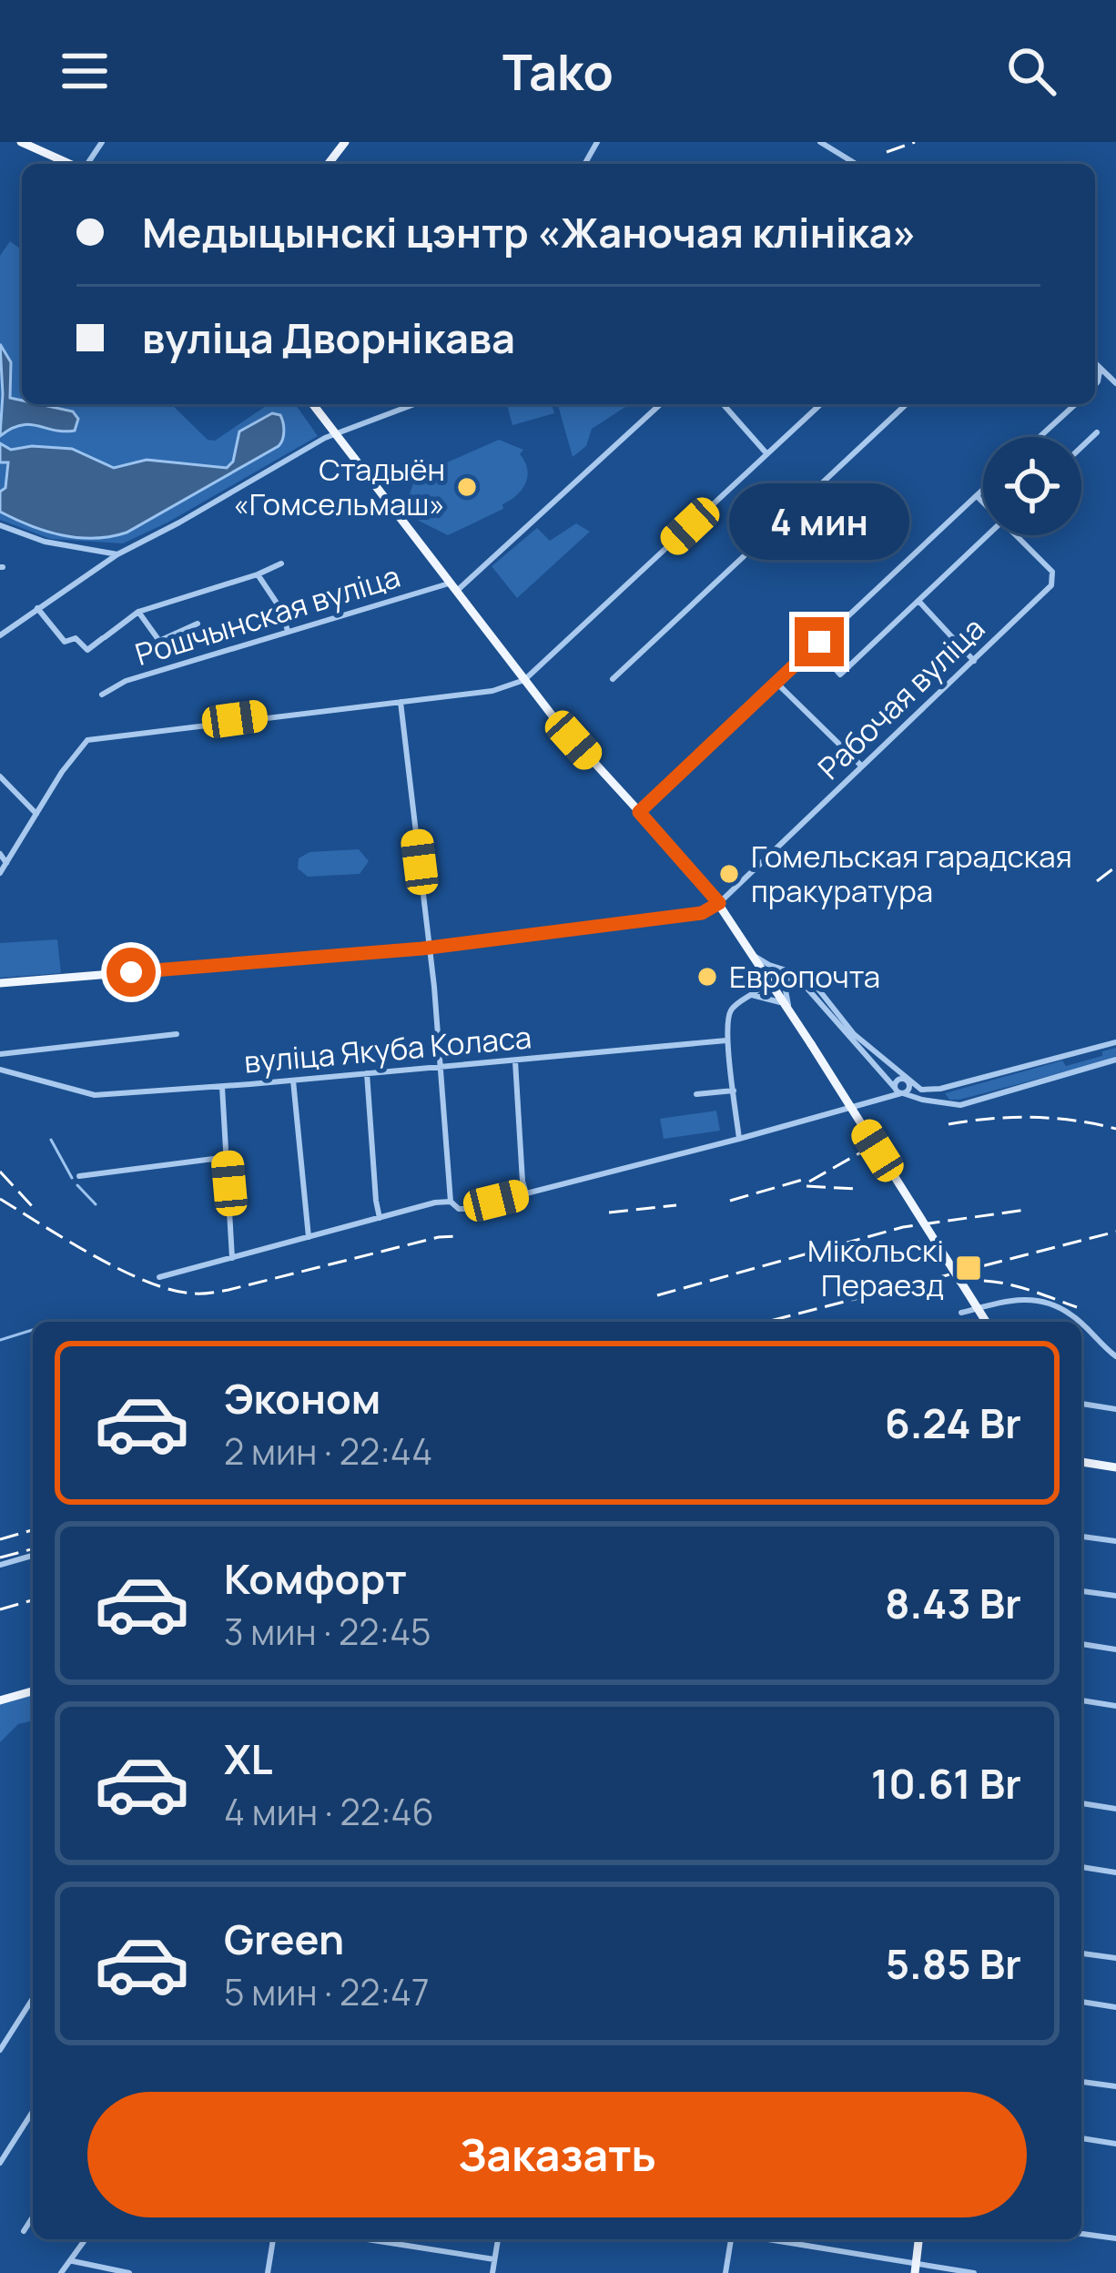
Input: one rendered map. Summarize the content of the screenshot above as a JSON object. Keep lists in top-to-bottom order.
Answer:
{
  "streets": {
    "street": ["Рошчынская вуліца", "Рабочая вуліца", "вуліца Якуба Коласа"]
  },
  "places": {
    "other": ["Стадыён «Гомсельмаш»", "Гомельская гарадская пракуратура", "Европочта"],
    "transit": ["Мікольскі Пераезд"]
  },
  "page": {
    "header": "Tako",
    "banner": ["Медыцынскі цэнтр «Жаночая клініка»", "вуліца Дворнікава"],
    "bubble": "4 мин",
    "list": [
      {
        "name": "Эконом",
        "note": "2 мин · 22:44",
        "value": "6.24 Br"
      },
      {
        "name": "Комфорт",
        "note": "3 мин · 22:45",
        "value": "8.43 Br"
      },
      {
        "name": "XL",
        "note": "4 мин · 22:46",
        "value": "10.61 Br"
      },
      {
        "name": "Green",
        "note": "5 мин · 22:47",
        "value": "5.85 Br"
      }
    ],
    "buttons": "Заказать"
  }
}
